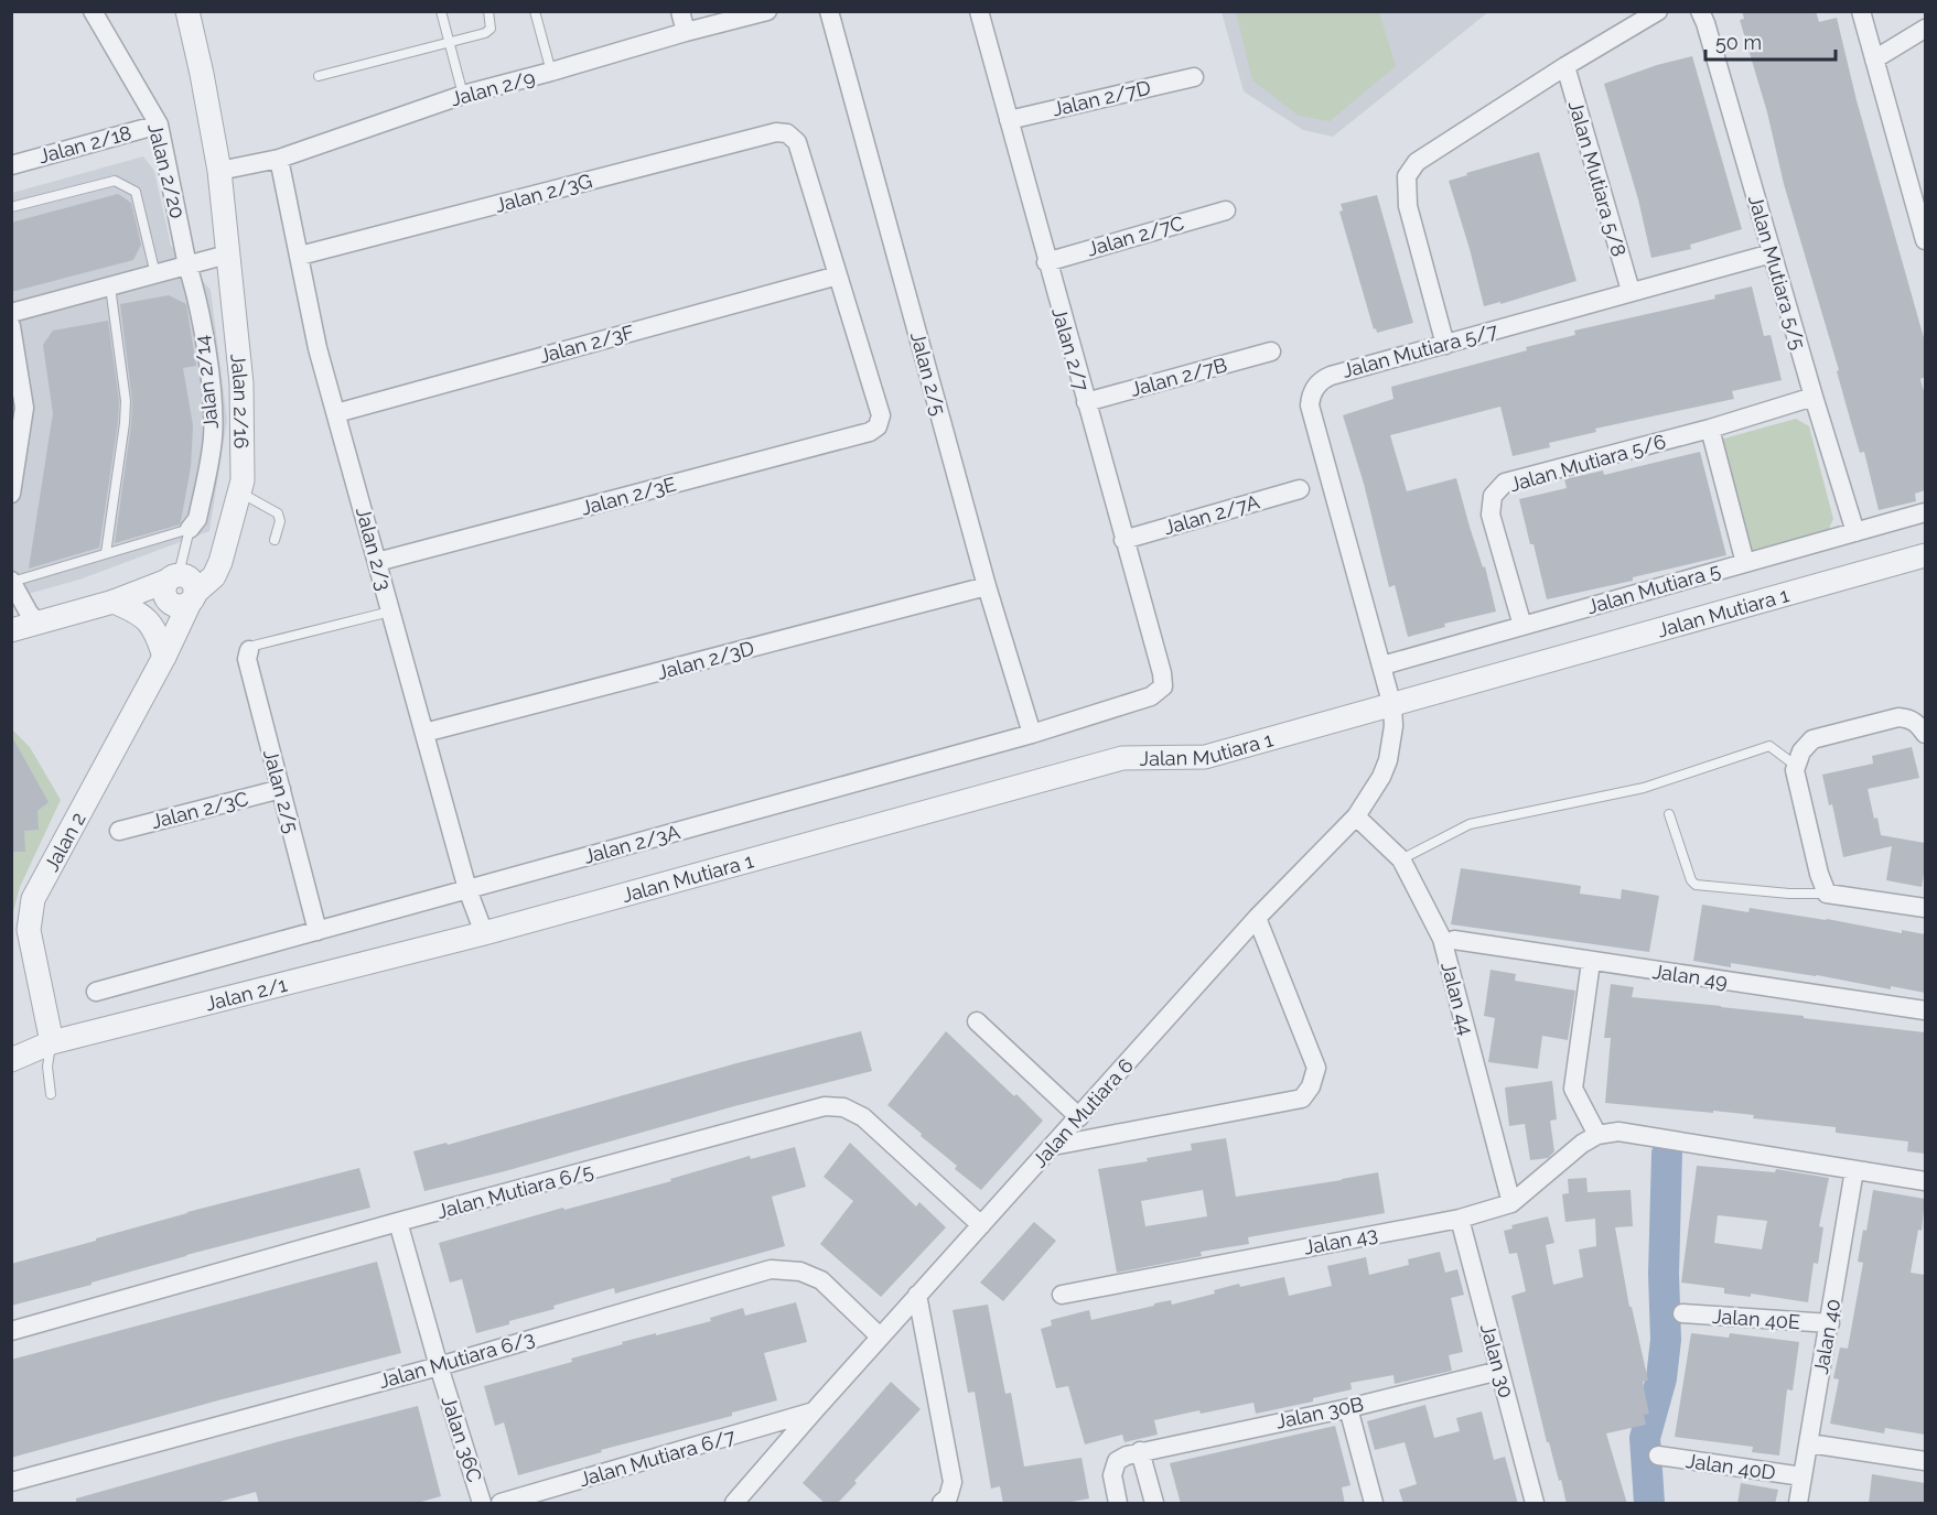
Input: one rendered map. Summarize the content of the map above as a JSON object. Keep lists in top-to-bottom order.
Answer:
{
  "streets": {
    "street": [
      "Jalan 2/9",
      "Jalan 2/7D",
      "Jalan 2/18",
      "Jalan 2/20",
      "Jalan Mutiara 5/8",
      "Jalan 2/3G",
      "Jalan 2/7C",
      "Jalan Mutiara 5/5",
      "Jalan 2/3F",
      "Jalan 2/7",
      "Jalan Mutiara 5/7",
      "Jalan 2/5",
      "Jalan 2/7B",
      "Jalan 2/14",
      "Jalan 2/16",
      "Jalan Mutiara 5/6",
      "Jalan 2/3E",
      "Jalan 2/7A",
      "Jalan 2/3",
      "Jalan Mutiara 5",
      "Jalan Mutiara 1",
      "Jalan 2/3D",
      "Jalan 2/3C",
      "Jalan 2",
      "Jalan 2/3A",
      "Jalan 49",
      "Jalan 2/1",
      "Jalan 44",
      "Jalan Mutiara 6",
      "Jalan Mutiara 6/5",
      "Jalan 43",
      "Jalan 40E",
      "Jalan 40",
      "Jalan Mutiara 6/3",
      "Jalan 30",
      "Jalan 30B",
      "Jalan 36C",
      "Jalan Mutiara 6/7",
      "Jalan 40D"
    ]
  },
  "crossings": [
    ["Jalan 2/9", "Jalan 2/16"],
    ["Jalan 2/9", "Jalan 2/3"],
    ["Jalan 2/7D", "Jalan 2/7"],
    ["Jalan 2/18", "Jalan 2/20"],
    ["Jalan 2/20", "Jalan 2/14"],
    ["Jalan Mutiara 5/8", "Jalan Mutiara 5/7"],
    ["Jalan 2/3G", "Jalan 2/3F"],
    ["Jalan 2/3G", "Jalan 2/3E"],
    ["Jalan 2/3G", "Jalan 2/3"],
    ["Jalan 2/7C", "Jalan 2/7"],
    ["Jalan Mutiara 5/5", "Jalan Mutiara 5/7"],
    ["Jalan Mutiara 5/5", "Jalan Mutiara 5/6"],
    ["Jalan Mutiara 5/5", "Jalan Mutiara 5"],
    ["Jalan 2/3F", "Jalan 2/3E"],
    ["Jalan 2/3F", "Jalan 2/3"],
    ["Jalan 2/7", "Jalan 2/7B"],
    ["Jalan 2/7", "Jalan 2/7A"],
    ["Jalan 2/7", "Jalan 2/3A"],
    ["Jalan Mutiara 5/7", "Jalan Mutiara 5"],
    ["Jalan Mutiara 5/7", "Jalan Mutiara 1"],
    ["Jalan Mutiara 5/7", "Jalan Mutiara 6"],
    ["Jalan 2/5", "Jalan 2/3D"],
    ["Jalan 2/5", "Jalan 2/3C"],
    ["Jalan 2/5", "Jalan 2/3A"],
    ["Jalan 2/14", "Jalan 2/16"],
    ["Jalan 2/14", "Jalan 2"],
    ["Jalan 2/16", "Jalan 2"],
    ["Jalan Mutiara 5/6", "Jalan Mutiara 5"],
    ["Jalan 2/3E", "Jalan 2/3"],
    ["Jalan 2/3", "Jalan Mutiara 1"],
    ["Jalan 2/3", "Jalan 2/3D"],
    ["Jalan 2/3", "Jalan 2/3A"],
    ["Jalan 2/3", "Jalan 2/1"],
    ["Jalan Mutiara 1", "Jalan 2/1"],
    ["Jalan Mutiara 1", "Jalan Mutiara 6"],
    ["Jalan 2", "Jalan 2/1"],
    ["Jalan 44", "Jalan Mutiara 6"],
    ["Jalan 44", "Jalan 43"],
    ["Jalan Mutiara 6", "Jalan Mutiara 6/5"],
    ["Jalan Mutiara 6", "Jalan Mutiara 6/3"],
    ["Jalan Mutiara 6", "Jalan Mutiara 6/7"],
    ["Jalan Mutiara 6/5", "Jalan 36C"],
    ["Jalan 43", "Jalan 30"],
    ["Jalan 40E", "Jalan 40"],
    ["Jalan 40", "Jalan 40D"],
    ["Jalan Mutiara 6/3", "Jalan 36C"],
    ["Jalan 30", "Jalan 30B"]
  ],
  "scale_bar": "50 m"
}
